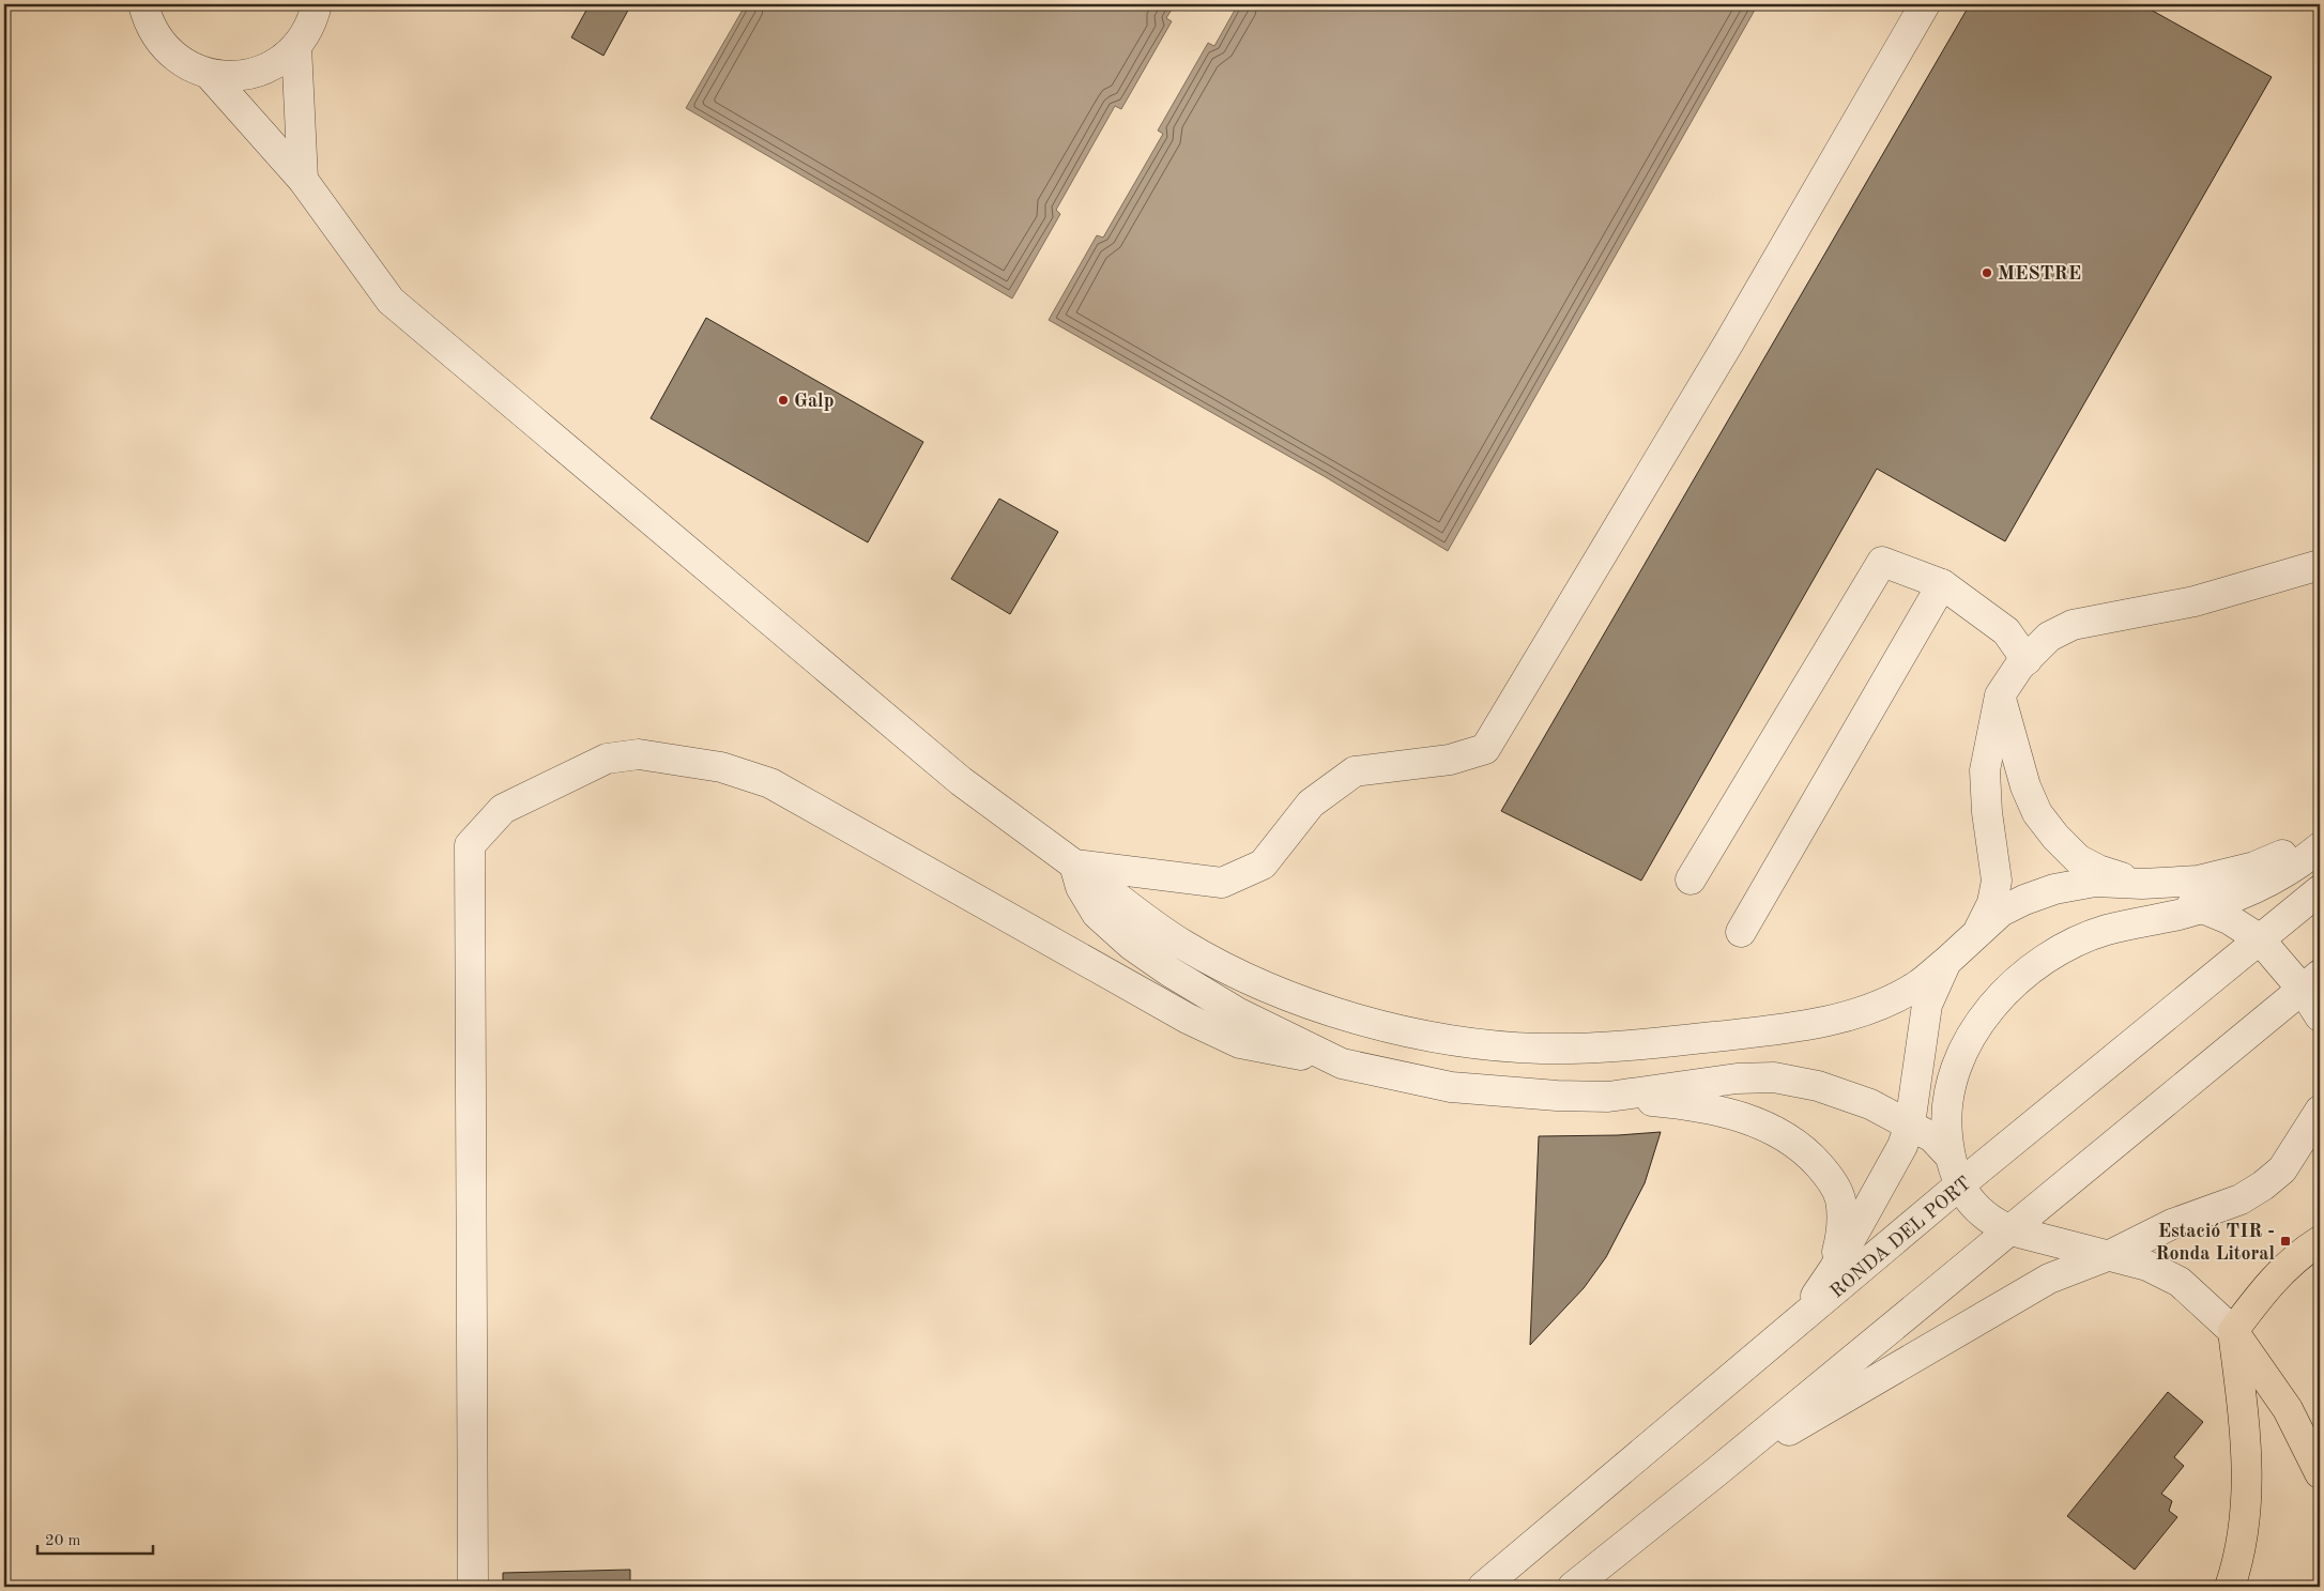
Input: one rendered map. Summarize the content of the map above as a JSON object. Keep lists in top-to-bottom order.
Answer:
{
  "streets": {
    "street": ["RONDA DEL PORT"]
  },
  "places": {
    "other": ["MESTRE", "Galp"],
    "transit": ["Estació TIR - Ronda Litoral"]
  },
  "scale_bar": "20 m"
}
